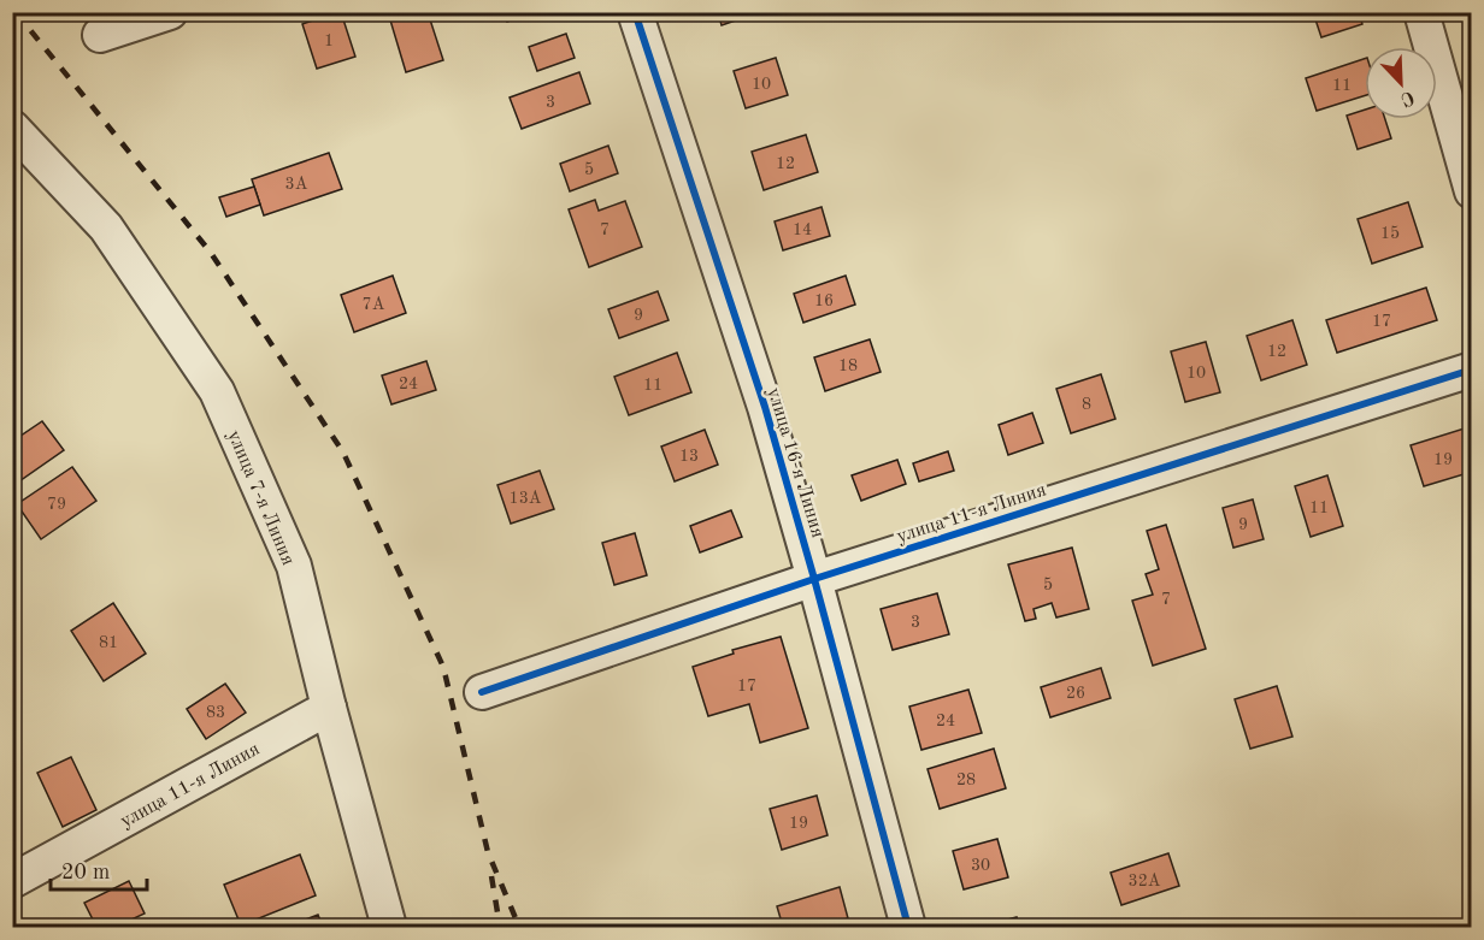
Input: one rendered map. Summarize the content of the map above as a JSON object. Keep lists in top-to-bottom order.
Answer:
{
  "streets": {
    "street": ["улица 16-я Линия", "улица 7-я Линия", "улица 11-я Линия"]
  },
  "crossings": [
    ["улица 16-я Линия", "улица 11-я Линия"],
    ["улица 7-я Линия", "улица 11-я Линия"]
  ],
  "house_numbers": [
    "1",
    "10",
    "11",
    "3",
    "12",
    "5",
    "3А",
    "7",
    "14",
    "15",
    "16",
    "7А",
    "9",
    "17",
    "12",
    "18",
    "10",
    "24",
    "11",
    "8",
    "13",
    "19",
    "13А",
    "79",
    "11",
    "9",
    "5",
    "7",
    "3",
    "81",
    "17",
    "26",
    "83",
    "24",
    "28",
    "19",
    "30",
    "32А"
  ],
  "scale_bar": "20 m",
  "north": "bottom right"
}
